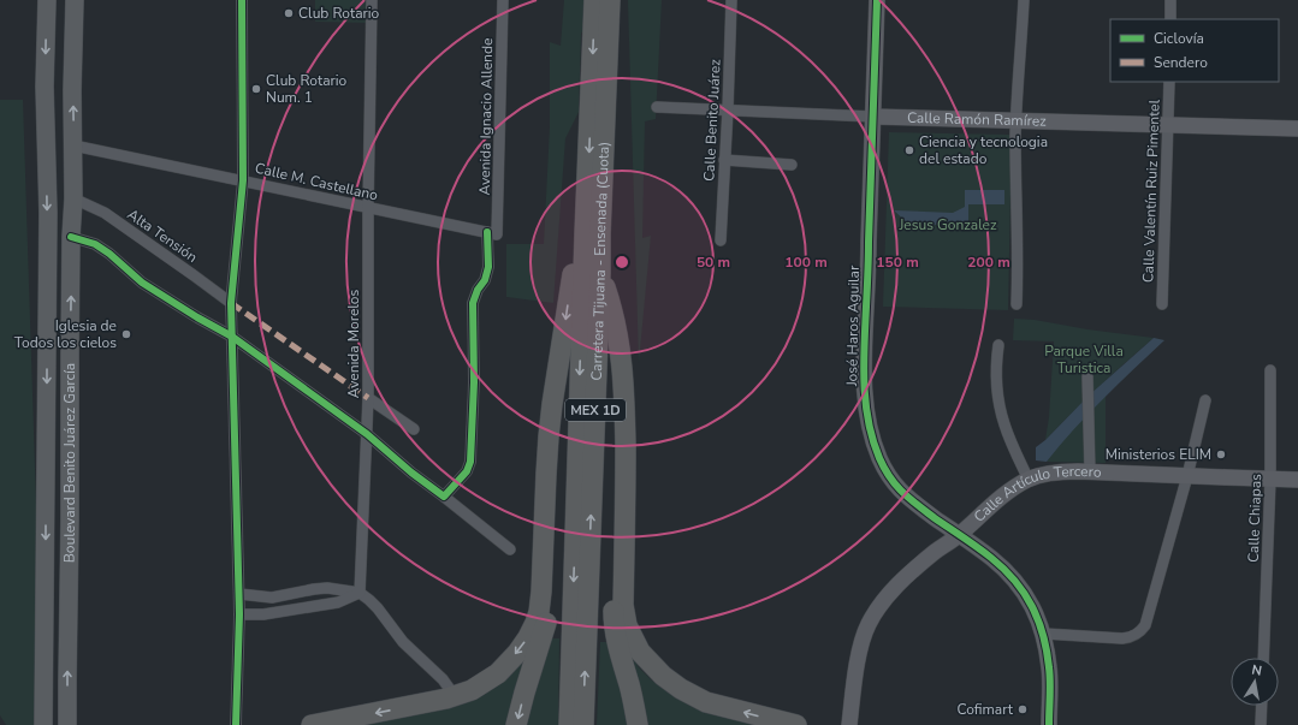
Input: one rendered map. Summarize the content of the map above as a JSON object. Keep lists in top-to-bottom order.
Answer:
{
  "streets": {
    "highway": ["Carretera Tijuana - Ensenada (Cuota)", "MEX 1D"],
    "main road": ["Boulevard Benito Juárez García"],
    "street": [
      "Avenida Ignacio Allende",
      "Calle Ramón Ramírez",
      "Calle Benito Juárez",
      "Calle M. Castellano",
      "Calle Valentín Ruiz Pimentel",
      "Alta Tensión",
      "José Haros Aguilar",
      "Avenida Morelos",
      "Calle Artículo Tercero",
      "Calle Chiapas"
    ]
  },
  "crossings": [
    ["Avenida Ignacio Allende", "Calle M. Castellano"],
    ["Calle Ramón Ramírez", "Calle Benito Juárez"],
    ["Calle Ramón Ramírez", "Calle Valentín Ruiz Pimentel"],
    ["Calle Ramón Ramírez", "José Haros Aguilar"],
    ["Calle M. Castellano", "Avenida Morelos"],
    ["Calle M. Castellano", "Boulevard Benito Juárez García"],
    ["Alta Tensión", "Boulevard Benito Juárez García"],
    ["José Haros Aguilar", "Calle Artículo Tercero"],
    ["Calle Artículo Tercero", "Calle Chiapas"]
  ],
  "parks": ["Jesus Gonzalez", "Parque Villa Turistica"],
  "places": [
    "Club Rotario",
    "Club Rotario Num. 1",
    "Ciencia y tecnologia del estado",
    "Iglesia de Todos los cielos",
    "Ministerios ELIM",
    "Cofimart"
  ],
  "legend": ["Ciclovía", "Sendero"],
  "north": "top",
  "rings": [
    "50 m",
    "100 m",
    "150 m",
    "200 m"
  ]
}
